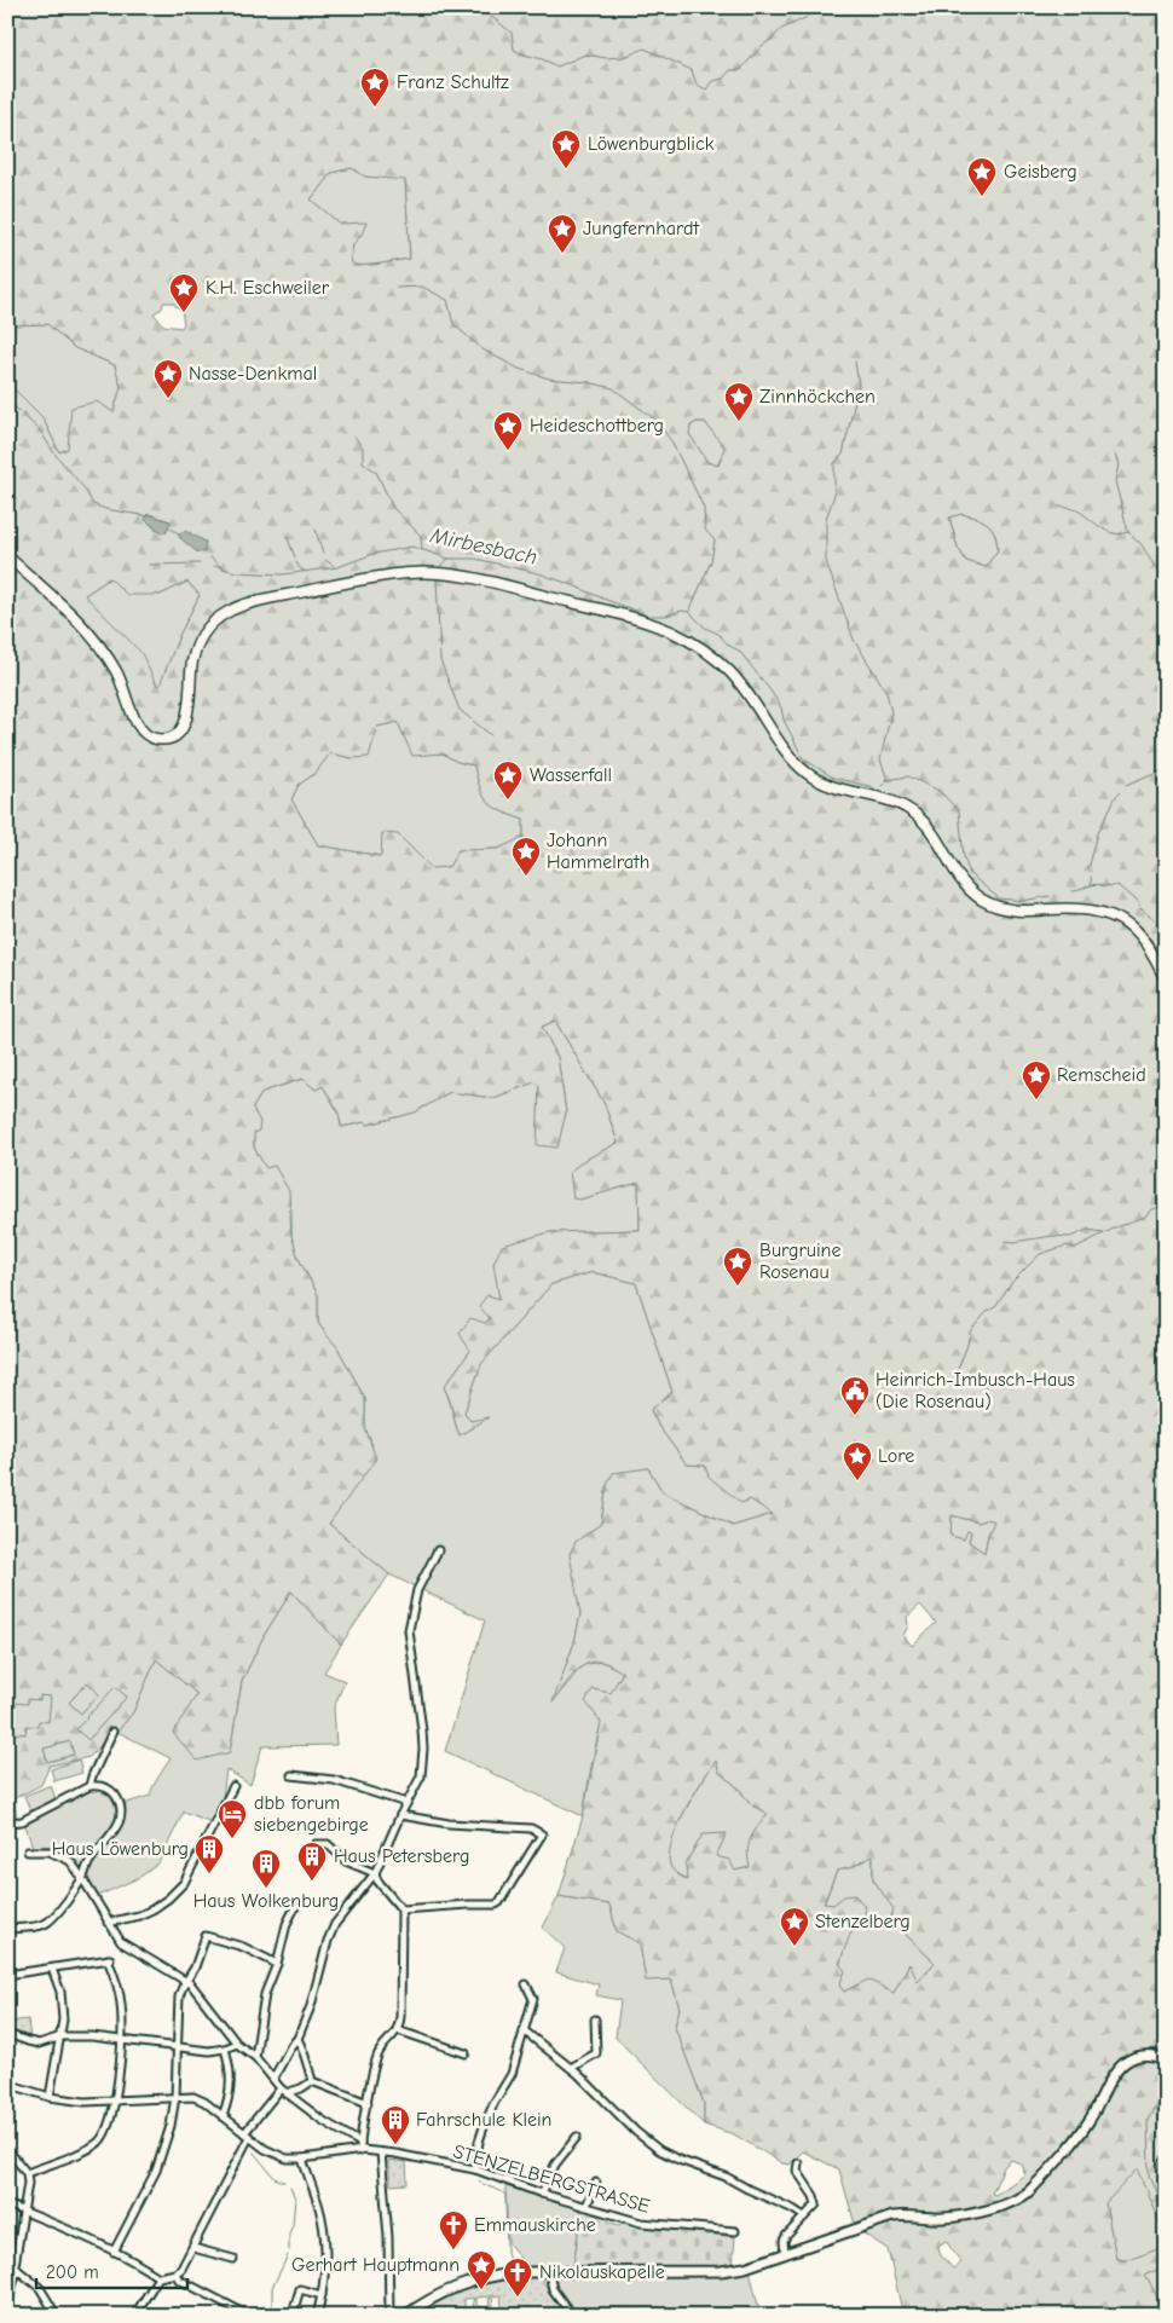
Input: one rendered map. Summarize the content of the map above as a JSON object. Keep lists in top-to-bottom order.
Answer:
{
  "streets": {
    "street": ["STENZELBERGSTRASSE"]
  },
  "water": ["Mirbesbach"],
  "places": {
    "place": [
      "Franz Schultz",
      "Löwenburgblick",
      "Geisberg",
      "Jungfernhardt",
      "K.H. Eschweiler",
      "Nasse-Denkmal",
      "Zinnhöckchen",
      "Heideschottberg",
      "Wasserfall",
      "Johann Hammelrath",
      "Remscheid",
      "Burgruine Rosenau",
      "Lore",
      "Stenzelberg",
      "Gerhart Hauptmann"
    ],
    "public building": ["Heinrich-Imbusch-Haus (Die Rosenau)"],
    "hotel": ["dbb forum siebengebirge"],
    "building": [
      "Haus Löwenburg",
      "Haus Petersberg",
      "Haus Wolkenburg",
      "Fahrschule Klein"
    ],
    "church": ["Emmauskirche", "Nikolauskapelle"]
  },
  "scale_bar": "200 m"
}
